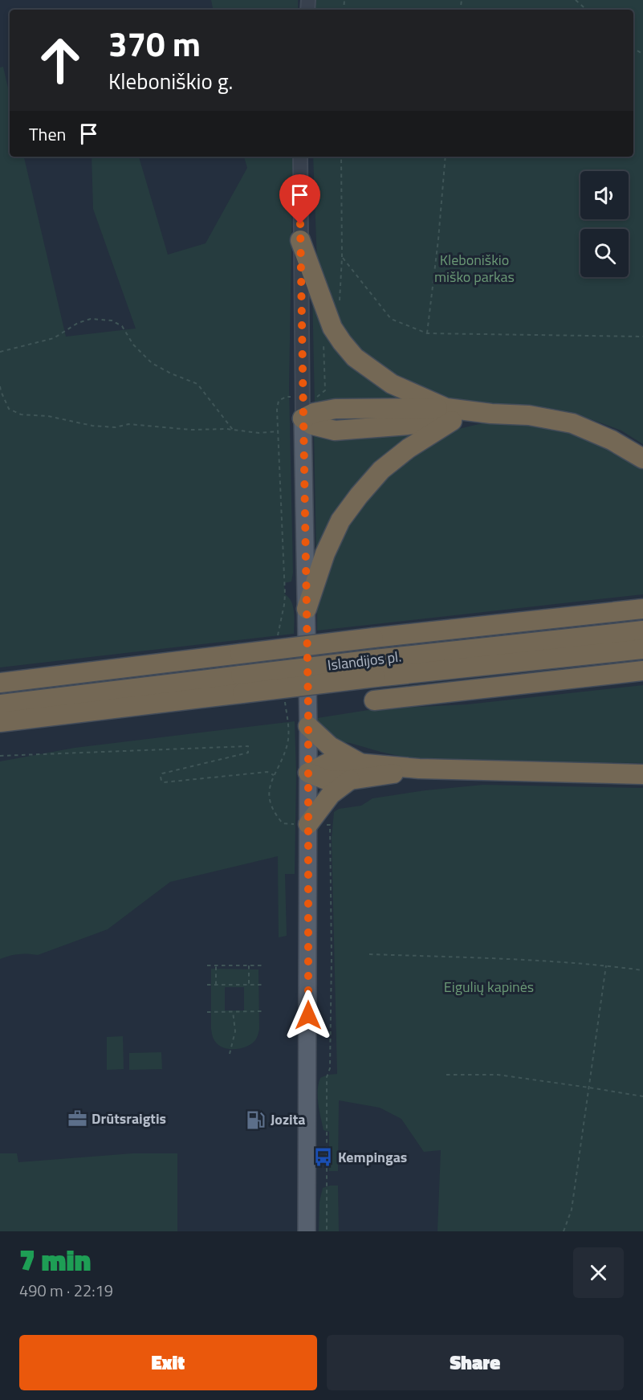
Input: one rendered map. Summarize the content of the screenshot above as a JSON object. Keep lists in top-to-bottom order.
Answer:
{
  "streets": {
    "highway": ["Islandijos pl."]
  },
  "parks": ["Kleboniškio miško parkas", "Eigulių kapinės"],
  "places": {
    "office": ["Drūtsraigtis"],
    "fuel station": ["Jozita"],
    "bus stop": ["Kempingas"]
  },
  "page": {
    "turn": ["370 m", "Kleboniškio g."],
    "then": "Then",
    "heading": ["7 min", "490 m · 22:19"],
    "buttons": ["Exit", "Share"]
  }
}
